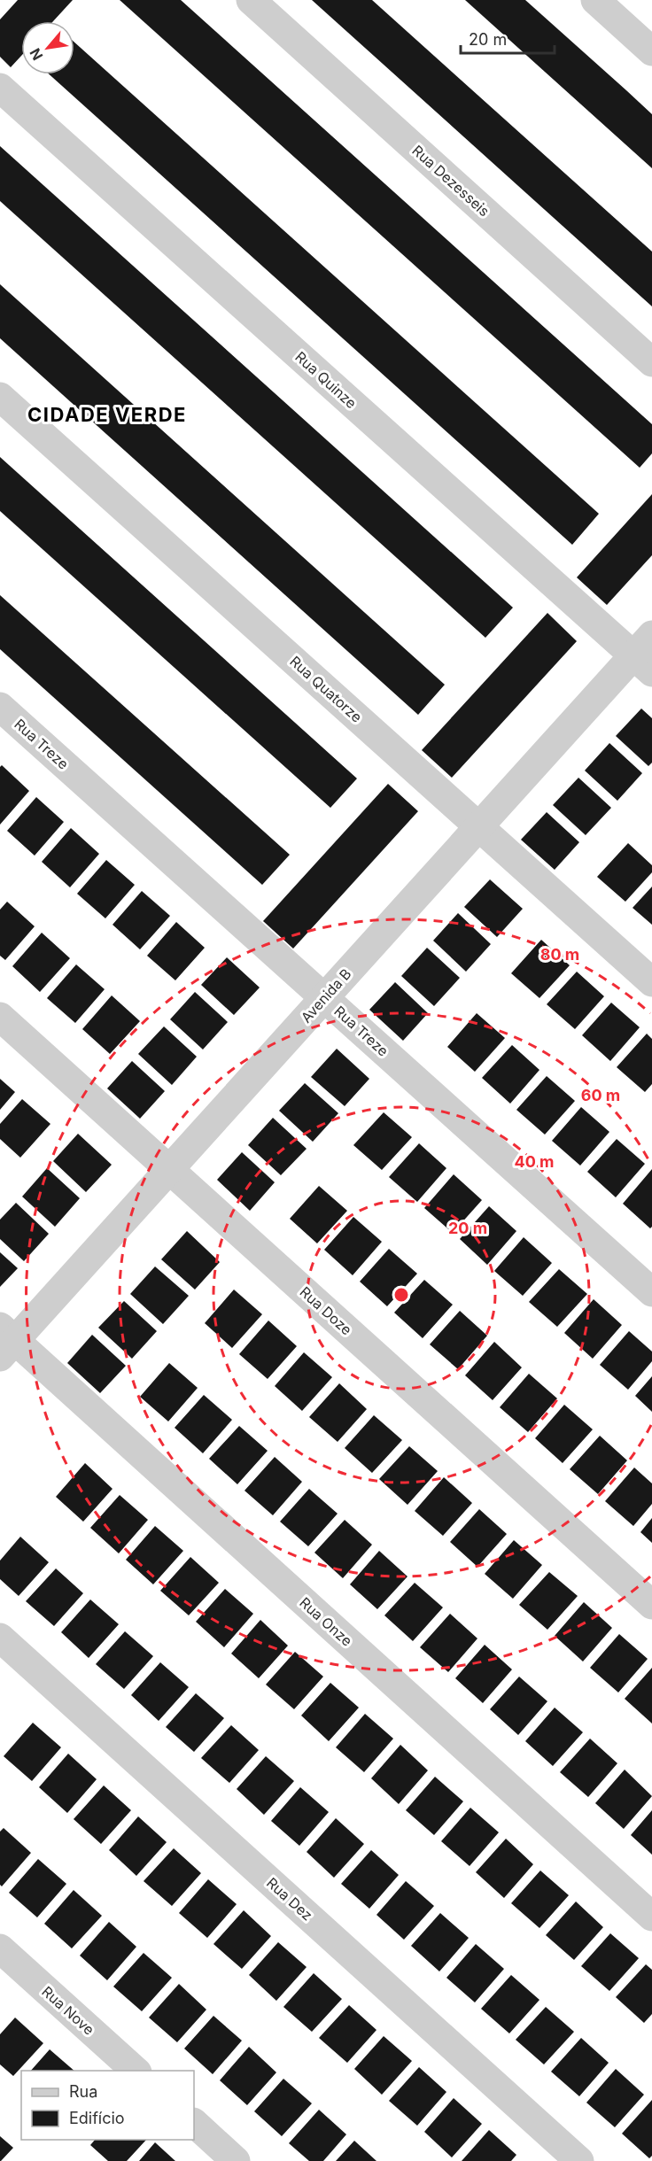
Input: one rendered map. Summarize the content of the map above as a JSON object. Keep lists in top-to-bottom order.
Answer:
{
  "streets": {
    "street": [
      "Rua Dezesseis",
      "Rua Quinze",
      "Rua Quatorze",
      "Rua Treze",
      "Avenida B",
      "Rua Doze",
      "Rua Onze",
      "Rua Dez",
      "Rua Nove"
    ]
  },
  "crossings": [
    ["Rua Quinze", "Avenida B"],
    ["Rua Quatorze", "Avenida B"],
    ["Rua Treze", "Avenida B"],
    ["Avenida B", "Rua Doze"],
    ["Avenida B", "Rua Onze"]
  ],
  "districts": ["CIDADE VERDE"],
  "legend": ["Rua", "Edifício"],
  "scale_bar": "20 m",
  "north": "bottom left",
  "rings": [
    "80 m",
    "60 m",
    "40 m",
    "20 m"
  ]
}
